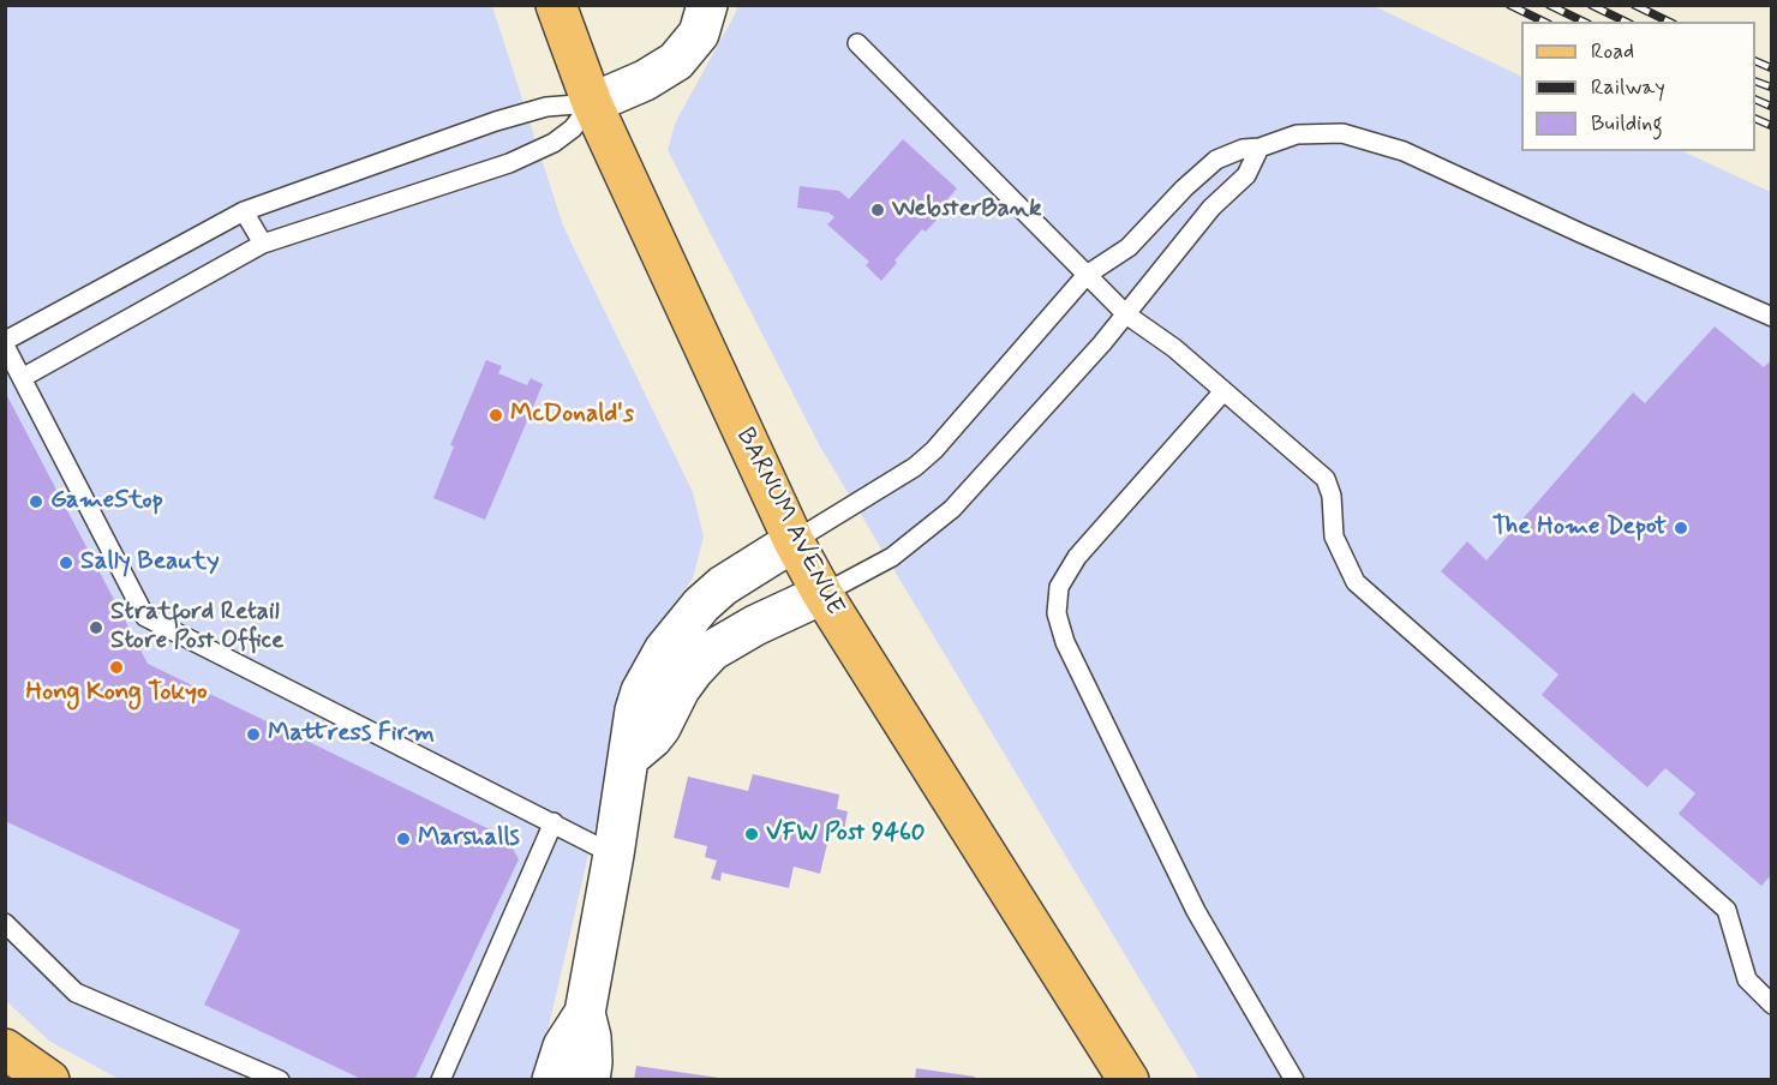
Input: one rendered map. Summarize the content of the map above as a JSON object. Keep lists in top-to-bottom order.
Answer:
{
  "streets": {
    "main road": ["BARNUM AVENUE"]
  },
  "places": [
    "WebsterBank",
    "McDonald's",
    "GameStop",
    "The Home Depot",
    "Sally Beauty",
    "Stratford Retail Store Post Office",
    "Hong Kong Tokyo",
    "Mattress Firm",
    "VFW Post 9460",
    "Marshalls"
  ],
  "legend": ["Road", "Railway", "Building"]
}
